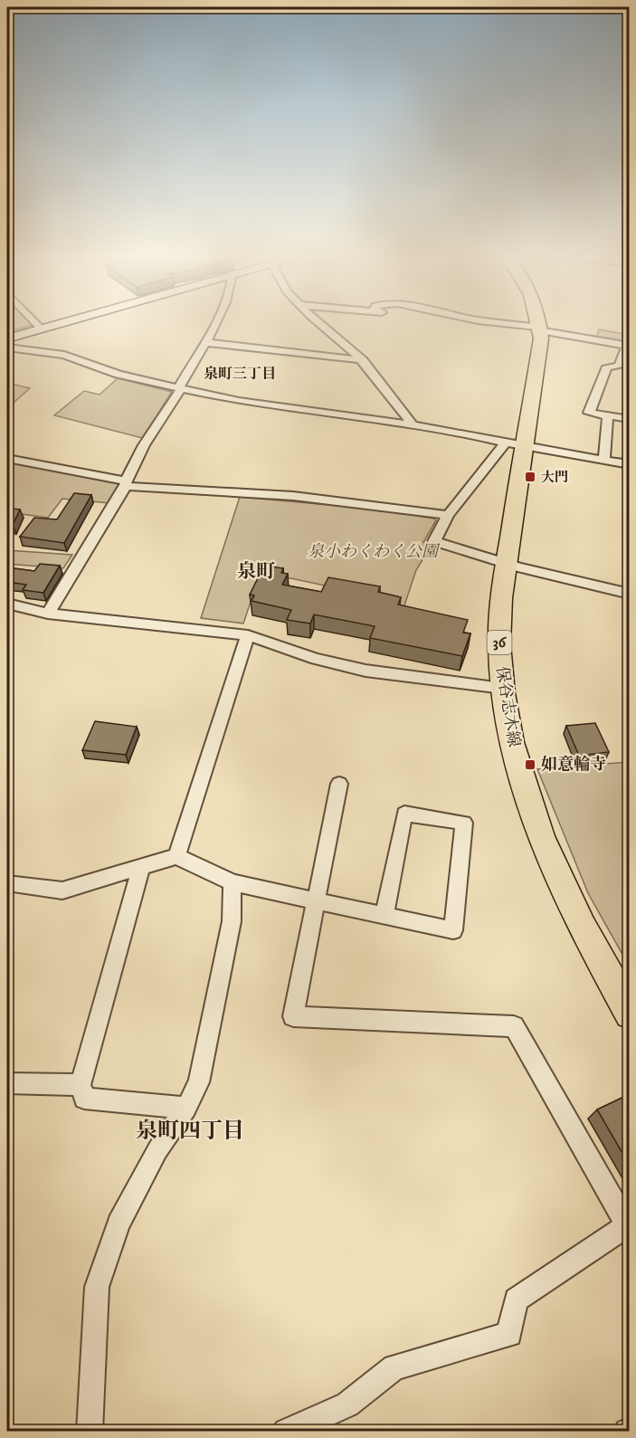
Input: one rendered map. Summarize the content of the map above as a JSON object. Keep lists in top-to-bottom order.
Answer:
{
  "streets": {
    "main road": ["36", "保谷志木線"]
  },
  "districts": ["泉町三丁目", "泉町", "泉町四丁目"],
  "parks": ["泉小わくわく公園"],
  "places": {
    "transit": ["大門", "如意輪寺"]
  }
}
